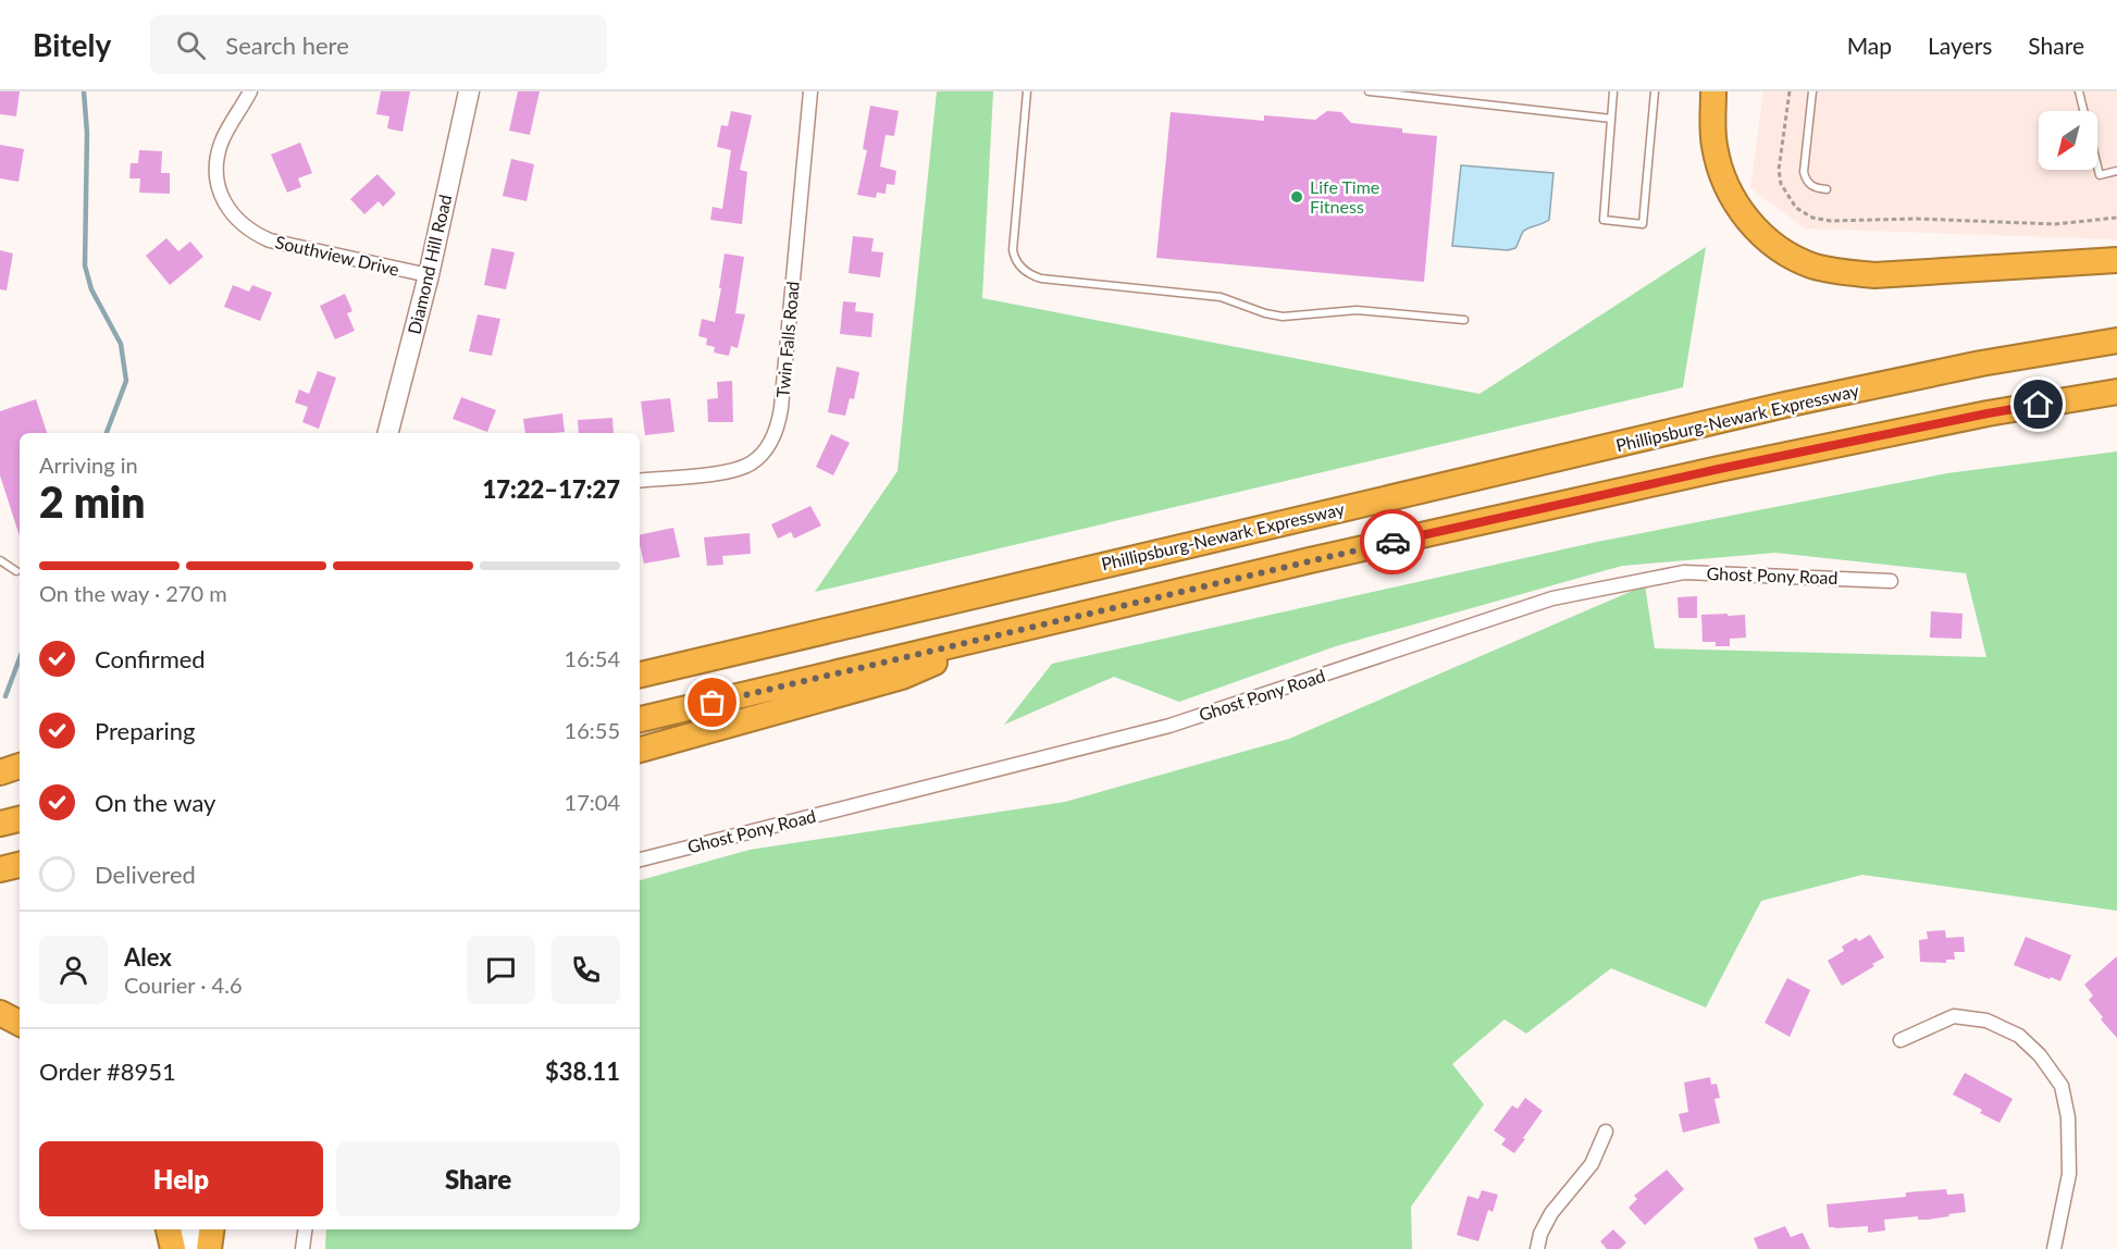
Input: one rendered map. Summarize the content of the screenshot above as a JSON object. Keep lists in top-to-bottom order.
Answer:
{
  "streets": {
    "highway": ["Phillipsburg-Newark Expressway"],
    "main road": ["Diamond Hill Road"],
    "street": ["Southview Drive", "Twin Falls Road", "Ghost Pony Road"]
  },
  "crossings": [
    ["Southview Drive", "Diamond Hill Road"]
  ],
  "places": ["Life Time Fitness"],
  "north": "bottom left",
  "page": {
    "header": "Bitely",
    "search": "Search here",
    "nav": ["Map", "Layers", "Share"],
    "heading": ["2 min", "Arriving in", "17:22–17:27"],
    "panel": [
      "Alex",
      "Courier · 4.6",
      "Order #8951",
      "$38.11"
    ],
    "bar": "On the way · 270 m",
    "list": [
      ["Confirmed", "16:54"],
      ["Preparing", "16:55"],
      ["On the way", "17:04"],
      "Delivered"
    ],
    "buttons": ["Help", "Share"]
  }
}
